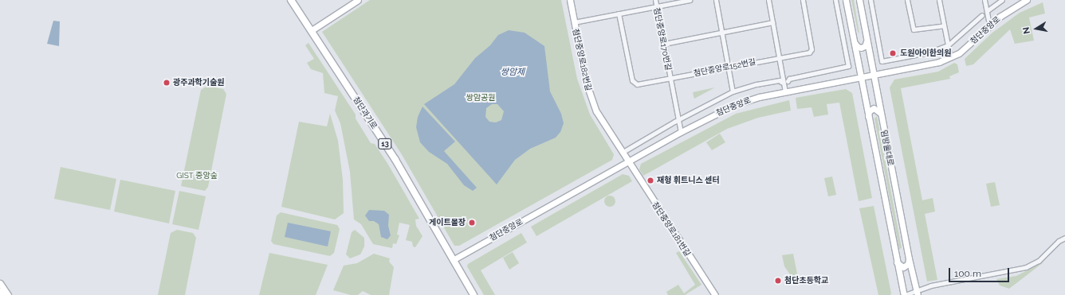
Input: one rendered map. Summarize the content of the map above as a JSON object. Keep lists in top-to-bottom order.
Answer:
{
  "streets": {
    "main road": ["첨단과기로", "13"],
    "street": [
      "첨단중앙로",
      "첨단중앙로170번길",
      "첨단중앙로182번길",
      "첨단중앙로152번길",
      "임방울대로",
      "첨단중앙로181번길"
    ]
  },
  "crossings": [
    ["첨단중앙로", "첨단중앙로170번길"],
    ["첨단중앙로", "첨단중앙로182번길"],
    ["첨단중앙로", "첨단과기로"],
    ["첨단중앙로", "임방울대로"],
    ["첨단중앙로", "첨단중앙로181번길"],
    ["첨단중앙로170번길", "첨단중앙로182번길"],
    ["첨단중앙로170번길", "첨단중앙로152번길"],
    ["첨단중앙로182번길", "첨단중앙로181번길"]
  ],
  "water": ["쌍암제"],
  "parks": ["쌍암공원", "GIST 중앙숲"],
  "places": [
    "도원아이한의원",
    "광주과학기술원",
    "재형 휘트니스 센터",
    "게이트볼장",
    "첨단초등학교"
  ],
  "scale_bar": "100 m",
  "north": "left"
}
